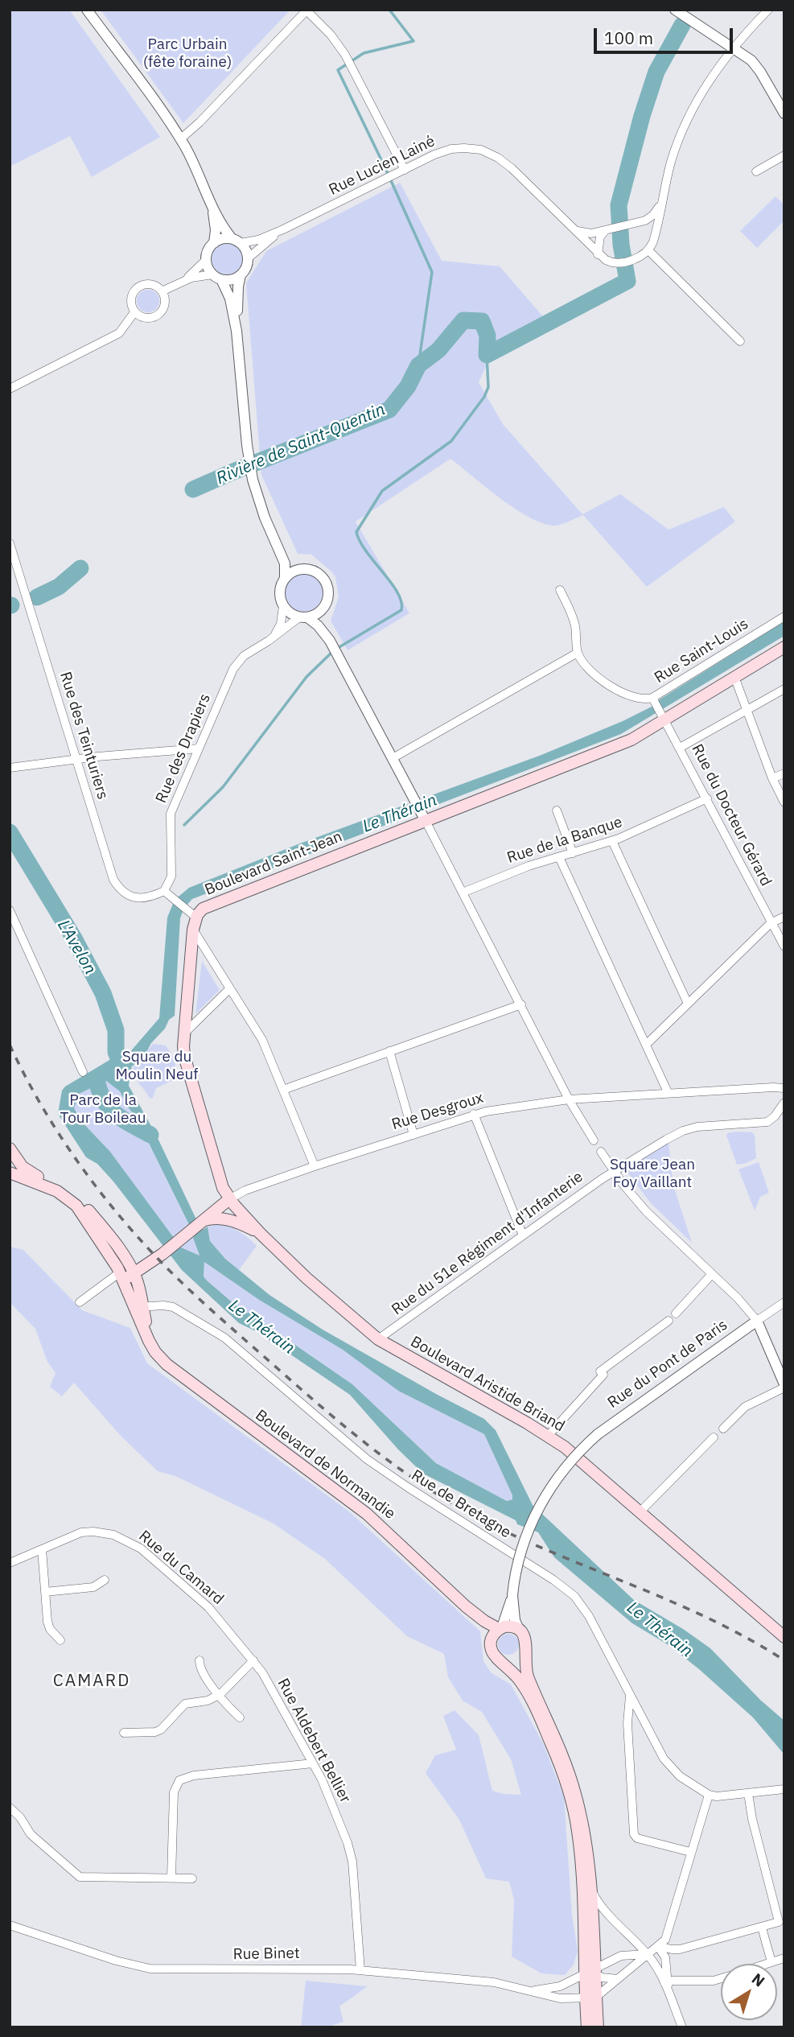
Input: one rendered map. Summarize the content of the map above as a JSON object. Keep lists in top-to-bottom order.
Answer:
{
  "streets": {
    "main road": [
      "Boulevard Saint-Jean",
      "Rue Desgroux",
      "Boulevard Aristide Briand",
      "Boulevard de Normandie"
    ],
    "street": [
      "Rue Lucien Lainé",
      "Rue Saint-Louis",
      "Rue des Teinturiers",
      "Rue des Drapiers",
      "Rue du Docteur Gérard",
      "Rue de la Banque",
      "Rue du 51e Régiment d'Infanterie",
      "Rue du Pont de Paris",
      "Rue de Bretagne",
      "Rue du Camard",
      "Rue Aldebert Bellier",
      "Rue Binet"
    ]
  },
  "crossings": [
    ["Rue Saint-Louis", "Rue du Docteur Gérard"],
    ["Rue des Teinturiers", "Rue des Drapiers"],
    ["Rue du Docteur Gérard", "Rue de la Banque"],
    ["Rue du Docteur Gérard", "Boulevard Saint-Jean"],
    ["Boulevard Saint-Jean", "Rue Desgroux"],
    ["Boulevard Saint-Jean", "Boulevard Aristide Briand"],
    ["Rue Desgroux", "Boulevard Aristide Briand"],
    ["Rue Desgroux", "Boulevard de Normandie"],
    ["Rue du 51e Régiment d'Infanterie", "Boulevard Aristide Briand"],
    ["Boulevard de Normandie", "Rue de Bretagne"],
    ["Rue du Camard", "Rue Aldebert Bellier"],
    ["Rue Aldebert Bellier", "Rue Binet"]
  ],
  "districts": ["CAMARD"],
  "water": ["Rivière de Saint-Quentin", "Le Thérain", "L'Avelon"],
  "parks": [
    "Parc Urbain (fête foraine)",
    "Square du Moulin Neuf",
    "Parc de la Tour Boileau",
    "Square Jean Foy Vaillant"
  ],
  "scale_bar": "100 m",
  "north": "top right"
}
